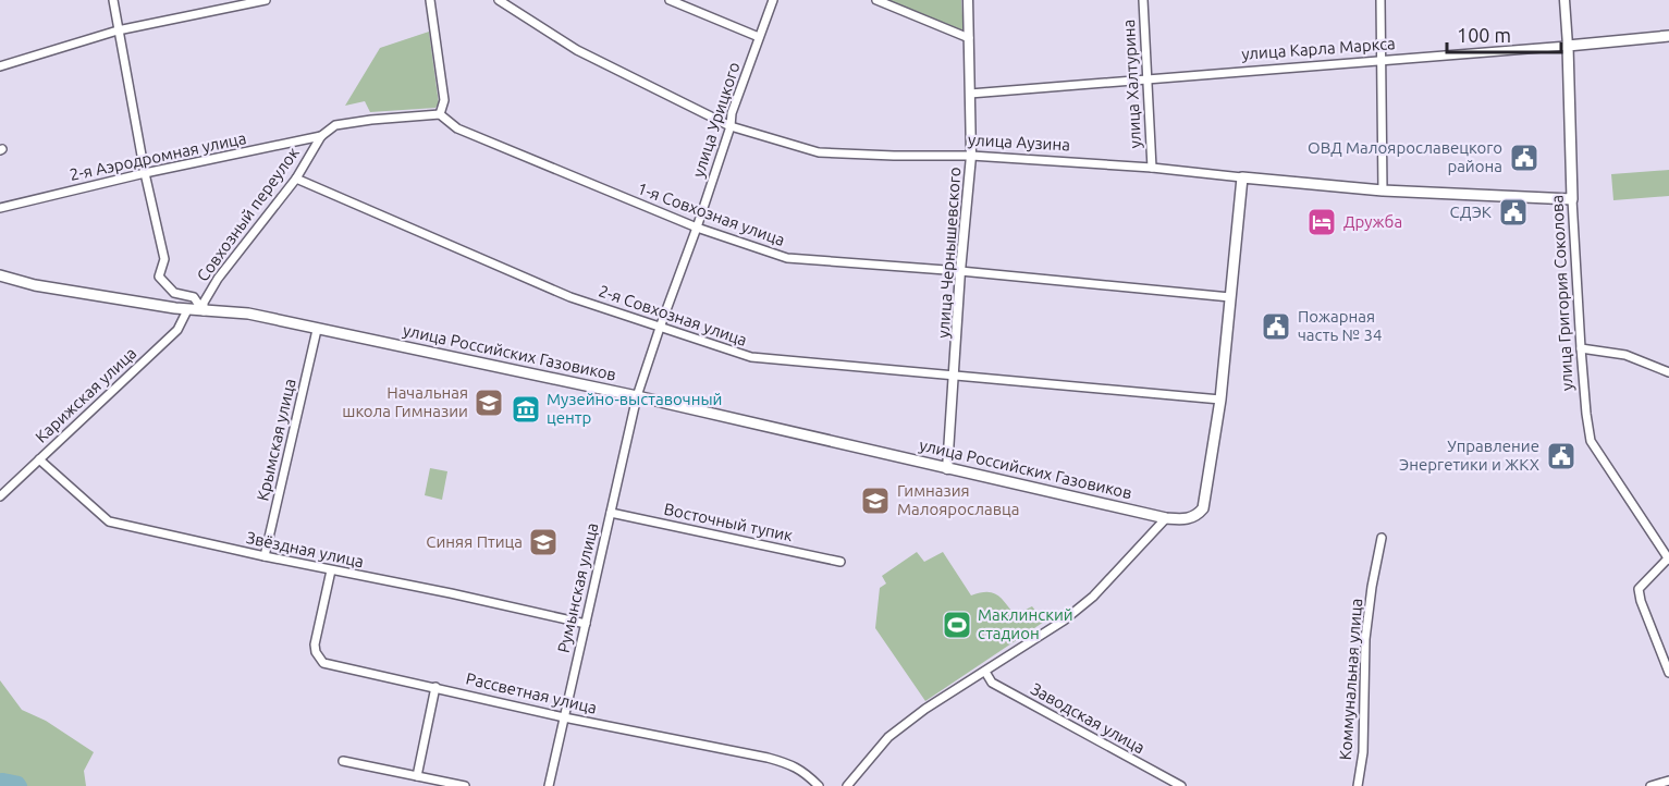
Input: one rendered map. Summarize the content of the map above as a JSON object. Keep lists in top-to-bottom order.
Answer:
{
  "streets": {
    "main road": [
      "улица Карла Маркса",
      "улица Аузина",
      "улица Григория Соколова",
      "улица Российских Газовиков"
    ],
    "street": [
      "улица Халтурина",
      "улица Урицкого",
      "2-я Аэродромная улица",
      "Совхозный переулок",
      "1-я Совхозная улица",
      "улица Чернышевского",
      "2-я Совхозная улица",
      "Карижская улица",
      "Крымская улица",
      "Восточный тупик",
      "Звёздная улица",
      "Румынская улица",
      "Коммунальная улица",
      "Рассветная улица",
      "Заводская улица"
    ]
  },
  "crossings": [
    ["улица Карла Маркса", "улица Халтурина"],
    ["улица Карла Маркса", "улица Чернышевского"],
    ["улица Карла Маркса", "улица Григория Соколова"],
    ["улица Халтурина", "улица Аузина"],
    ["улица Урицкого", "улица Аузина"],
    ["улица Урицкого", "1-я Совхозная улица"],
    ["улица Урицкого", "2-я Совхозная улица"],
    ["улица Урицкого", "улица Российских Газовиков"],
    ["улица Урицкого", "Румынская улица"],
    ["улица Аузина", "улица Чернышевского"],
    ["улица Аузина", "улица Григория Соколова"],
    ["2-я Аэродромная улица", "Совхозный переулок"],
    ["Совхозный переулок", "2-я Совхозная улица"],
    ["Совхозный переулок", "улица Российских Газовиков"],
    ["1-я Совхозная улица", "улица Чернышевского"],
    ["улица Чернышевского", "2-я Совхозная улица"],
    ["улица Чернышевского", "улица Российских Газовиков"],
    ["2-я Совхозная улица", "улица Российских Газовиков"],
    ["улица Российских Газовиков", "Карижская улица"],
    ["улица Российских Газовиков", "Крымская улица"],
    ["улица Российских Газовиков", "Румынская улица"],
    ["Карижская улица", "Звёздная улица"],
    ["Крымская улица", "Звёздная улица"],
    ["Восточный тупик", "Румынская улица"],
    ["Звёздная улица", "Румынская улица"],
    ["Звёздная улица", "Рассветная улица"],
    ["Румынская улица", "Рассветная улица"]
  ],
  "places": {
    "public building": [
      "ОВД Малоярославецкого района",
      "СДЭК",
      "Пожарная часть № 34",
      "Управление Энергетики и ЖКХ"
    ],
    "hotel": ["Дружба"],
    "school or university": ["Начальная школа Гимназии", "Гимназия Малоярославца", "Синяя Птица"],
    "museum": ["Музейно-выставочный центр"],
    "sports": ["Маклинский стадион"]
  },
  "scale_bar": "100 m"
}
